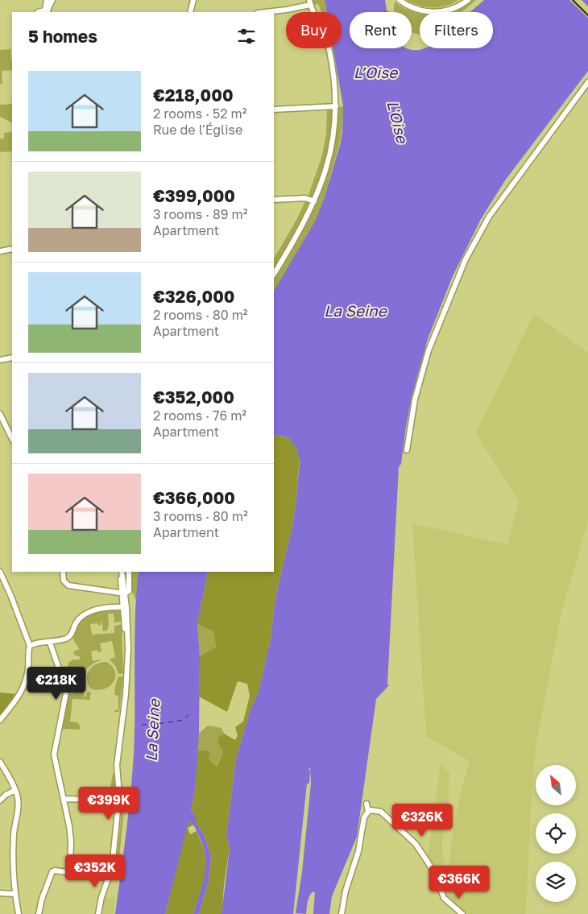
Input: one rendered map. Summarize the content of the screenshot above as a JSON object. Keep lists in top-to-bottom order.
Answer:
{
  "water": ["L’Oise", "L'Oise", "La Seine"],
  "north": "top left",
  "page": {
    "chip": ["Buy", "Rent", "Filters"],
    "heading": "5 homes",
    "list": [
      {
        "name": "€218,000",
        "note": "2 rooms · 52 m² · Rue de l'Église"
      },
      {
        "name": "€399,000",
        "note": "3 rooms · 89 m² · Apartment"
      },
      {
        "name": "€326,000",
        "note": "2 rooms · 80 m² · Apartment"
      },
      {
        "name": "€352,000",
        "note": "2 rooms · 76 m² · Apartment"
      },
      {
        "name": "€366,000",
        "note": "3 rooms · 80 m² · Apartment"
      }
    ],
    "price": [
      "€218K",
      "€399K",
      "€326K",
      "€352K",
      "€366K"
    ]
  }
}
